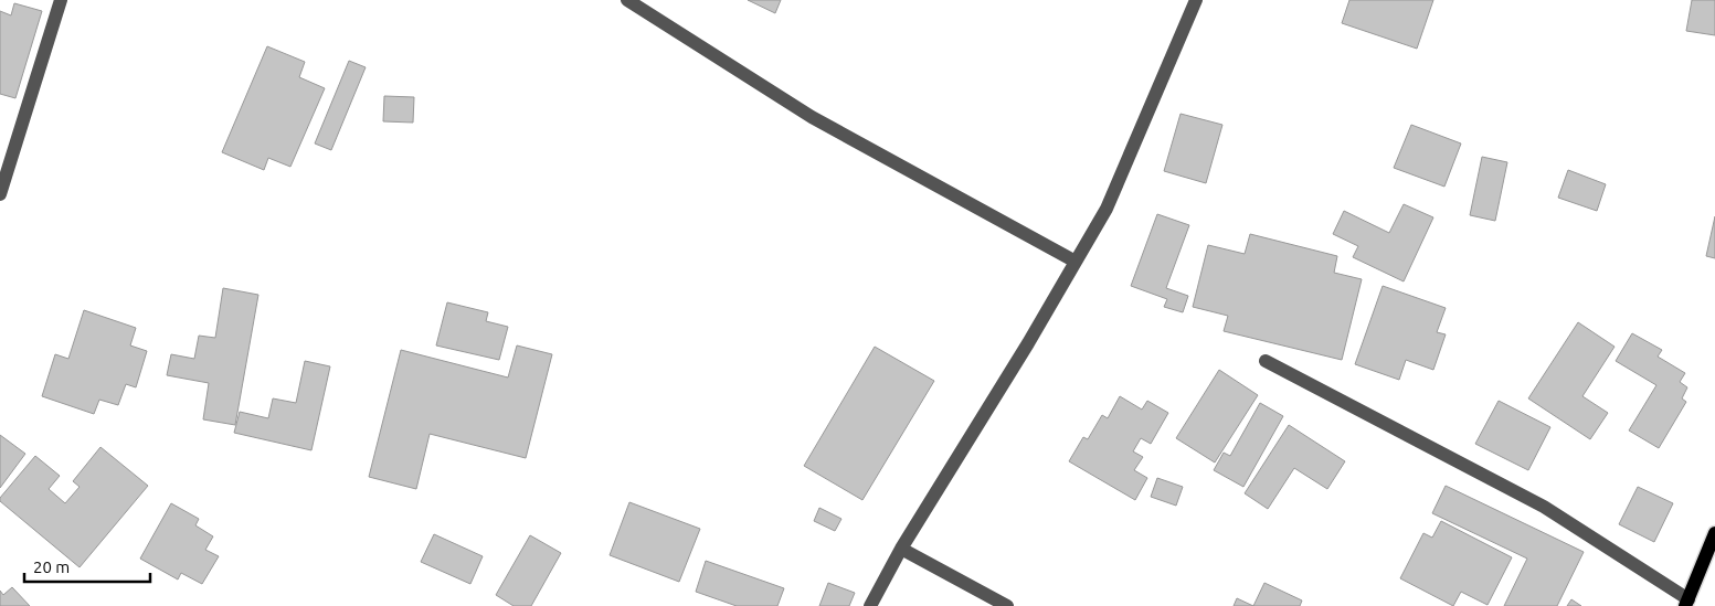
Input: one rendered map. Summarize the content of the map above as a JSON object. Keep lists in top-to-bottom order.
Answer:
{
  "scale_bar": "20 m"
}
